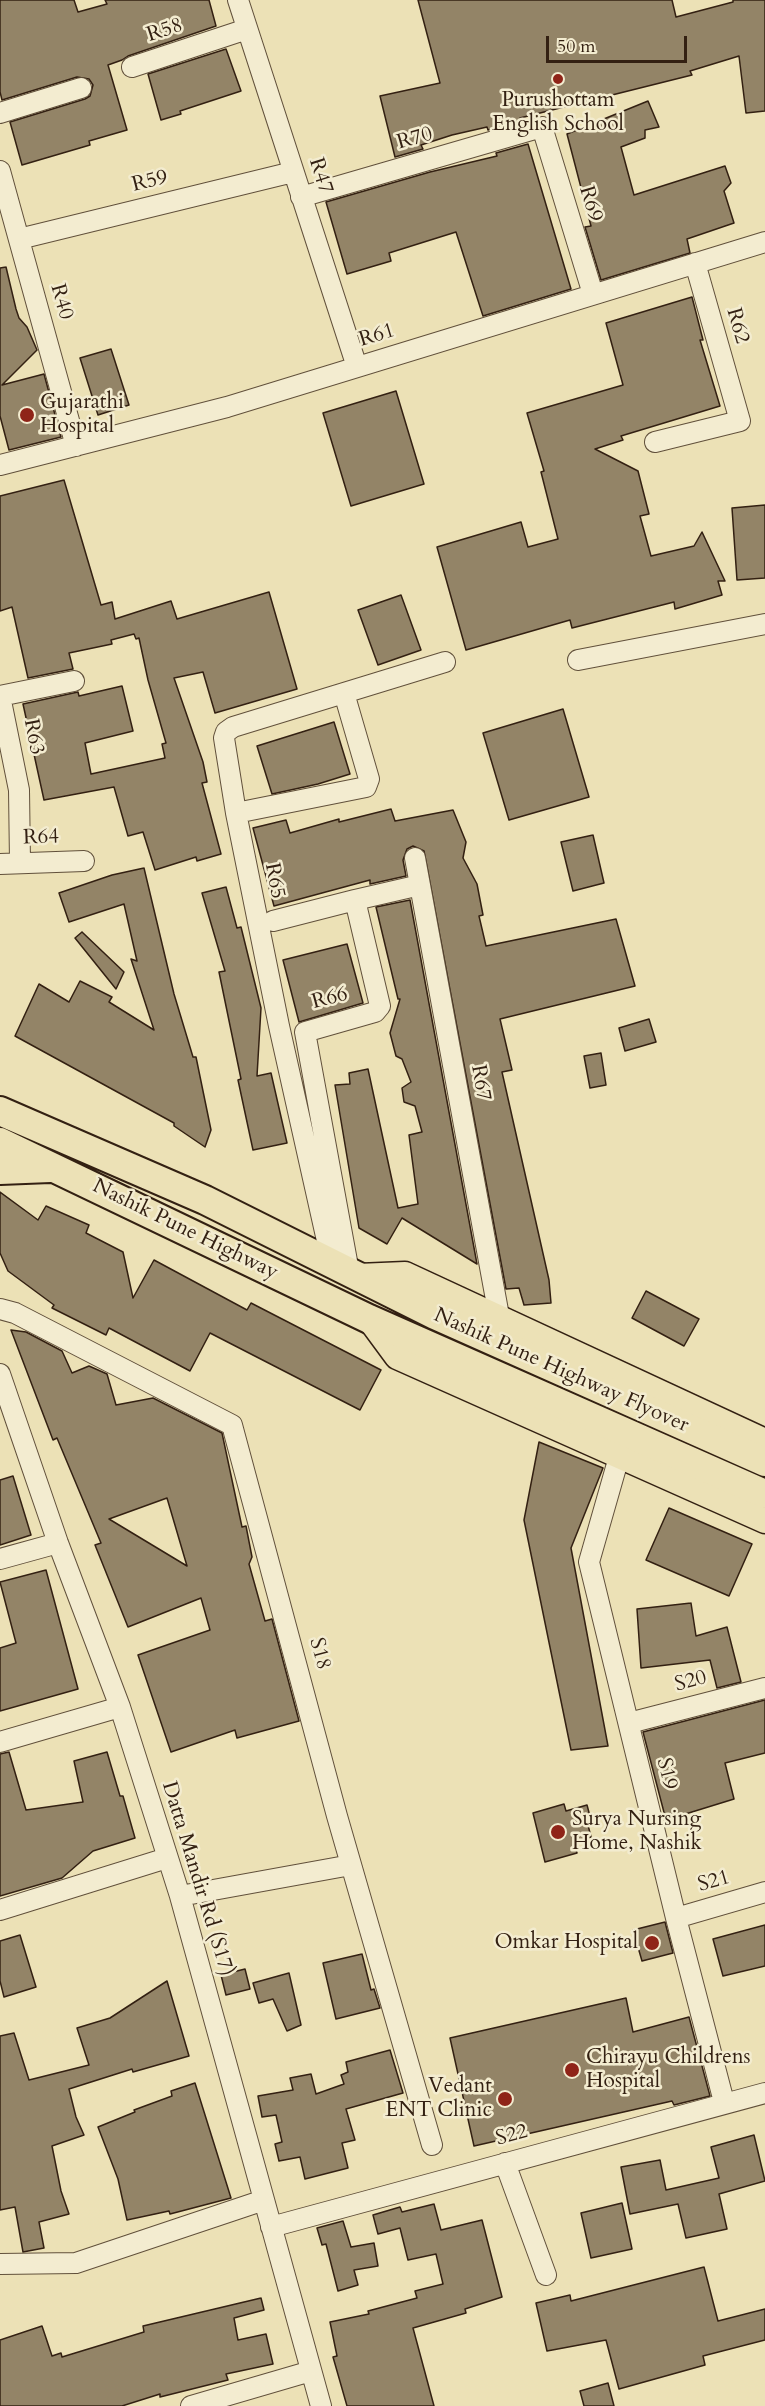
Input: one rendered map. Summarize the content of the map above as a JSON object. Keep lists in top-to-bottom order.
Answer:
{
  "streets": {
    "highway": ["Nashik Pune Highway", "Nashik Pune Highway Flyover"],
    "street": [
      "R58",
      "R70",
      "R47",
      "R59",
      "R69",
      "R40",
      "R62",
      "R61",
      "R63",
      "R64",
      "R65",
      "R66",
      "R67",
      "S18",
      "S20",
      "S19",
      "Datta Mandir Rd (S17)",
      "S21",
      "S22"
    ]
  },
  "crossings": [
    ["R58", "R47"],
    ["R70", "R47"],
    ["R70", "R69"],
    ["R47", "R59"],
    ["R47", "R61"],
    ["R59", "R40"],
    ["R69", "R61"],
    ["R40", "R61"],
    ["R62", "R61"],
    ["R63", "R64"],
    ["R65", "R66"],
    ["R65", "Nashik Pune Highway"],
    ["R65", "Nashik Pune Highway Flyover"],
    ["R66", "Nashik Pune Highway"],
    ["R66", "Nashik Pune Highway Flyover"],
    ["Nashik Pune Highway", "Nashik Pune Highway Flyover"],
    ["S20", "S19"],
    ["S19", "S21"],
    ["S19", "S22"],
    ["Datta Mandir Rd (S17)", "S22"]
  ],
  "places": [
    "Purushottam English School",
    "Gujarathi Hospital",
    "Surya Nursing Home, Nashik",
    "Omkar Hospital",
    "Chirayu Childrens Hospital",
    "Vedant ENT Clinic"
  ],
  "scale_bar": "50 m"
}
